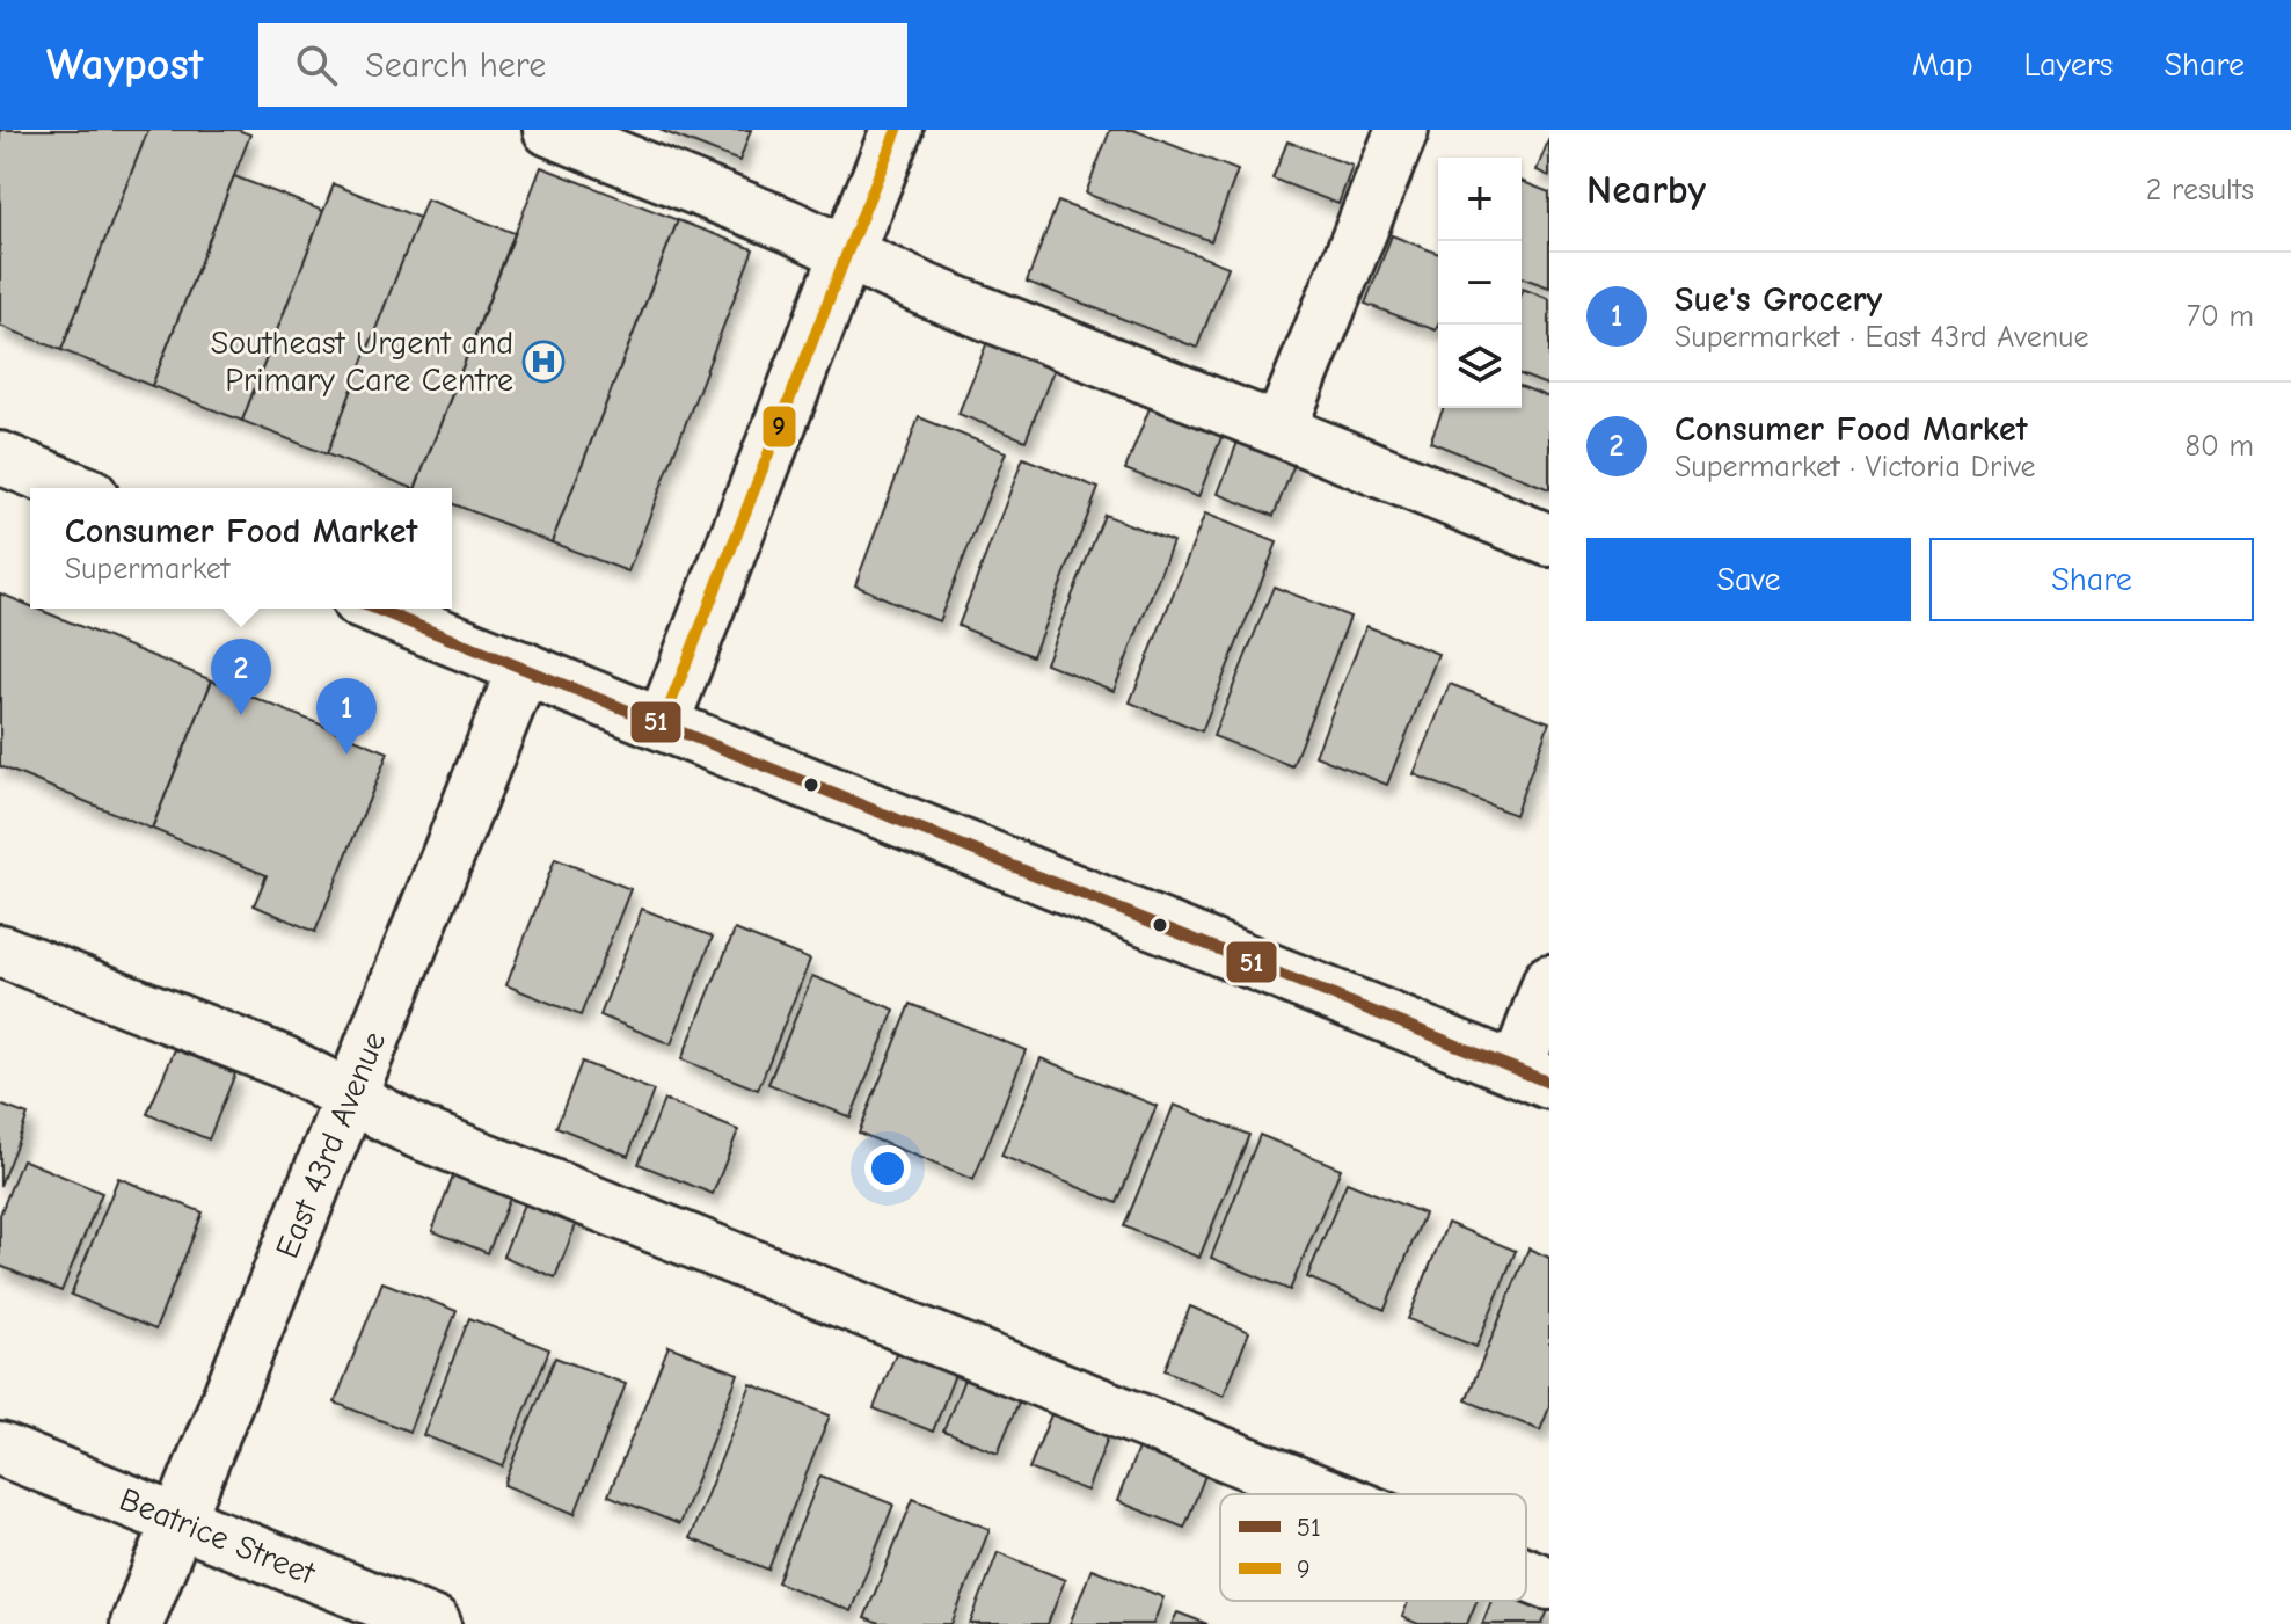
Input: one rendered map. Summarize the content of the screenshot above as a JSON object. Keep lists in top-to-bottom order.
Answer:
{
  "streets": {
    "street": ["East 43rd Avenue", "Beatrice Street"]
  },
  "crossings": [
    ["East 43rd Avenue", "Beatrice Street"]
  ],
  "places": {
    "hospital": ["Southeast Urgent and Primary Care Centre"]
  },
  "lines": ["transit line 9", "transit line 51"],
  "legend": ["51", "9"],
  "page": {
    "header": "Waypost",
    "search": "Search here",
    "nav": ["Map", "Layers", "Share"],
    "heading": ["Nearby", "2 results"],
    "map_buttons": ["+", "−"],
    "list": [
      {
        "mark": "1",
        "name": "Sue's Grocery",
        "note": "Supermarket · East 43rd Avenue",
        "value": "70 m"
      },
      {
        "mark": "2",
        "name": "Consumer Food Market",
        "note": "Supermarket · Victoria Drive",
        "value": "80 m"
      }
    ],
    "popup": ["Consumer Food Market", "Supermarket"],
    "buttons": ["Save", "Share"],
    "pins": ["2", "1"]
  }
}
